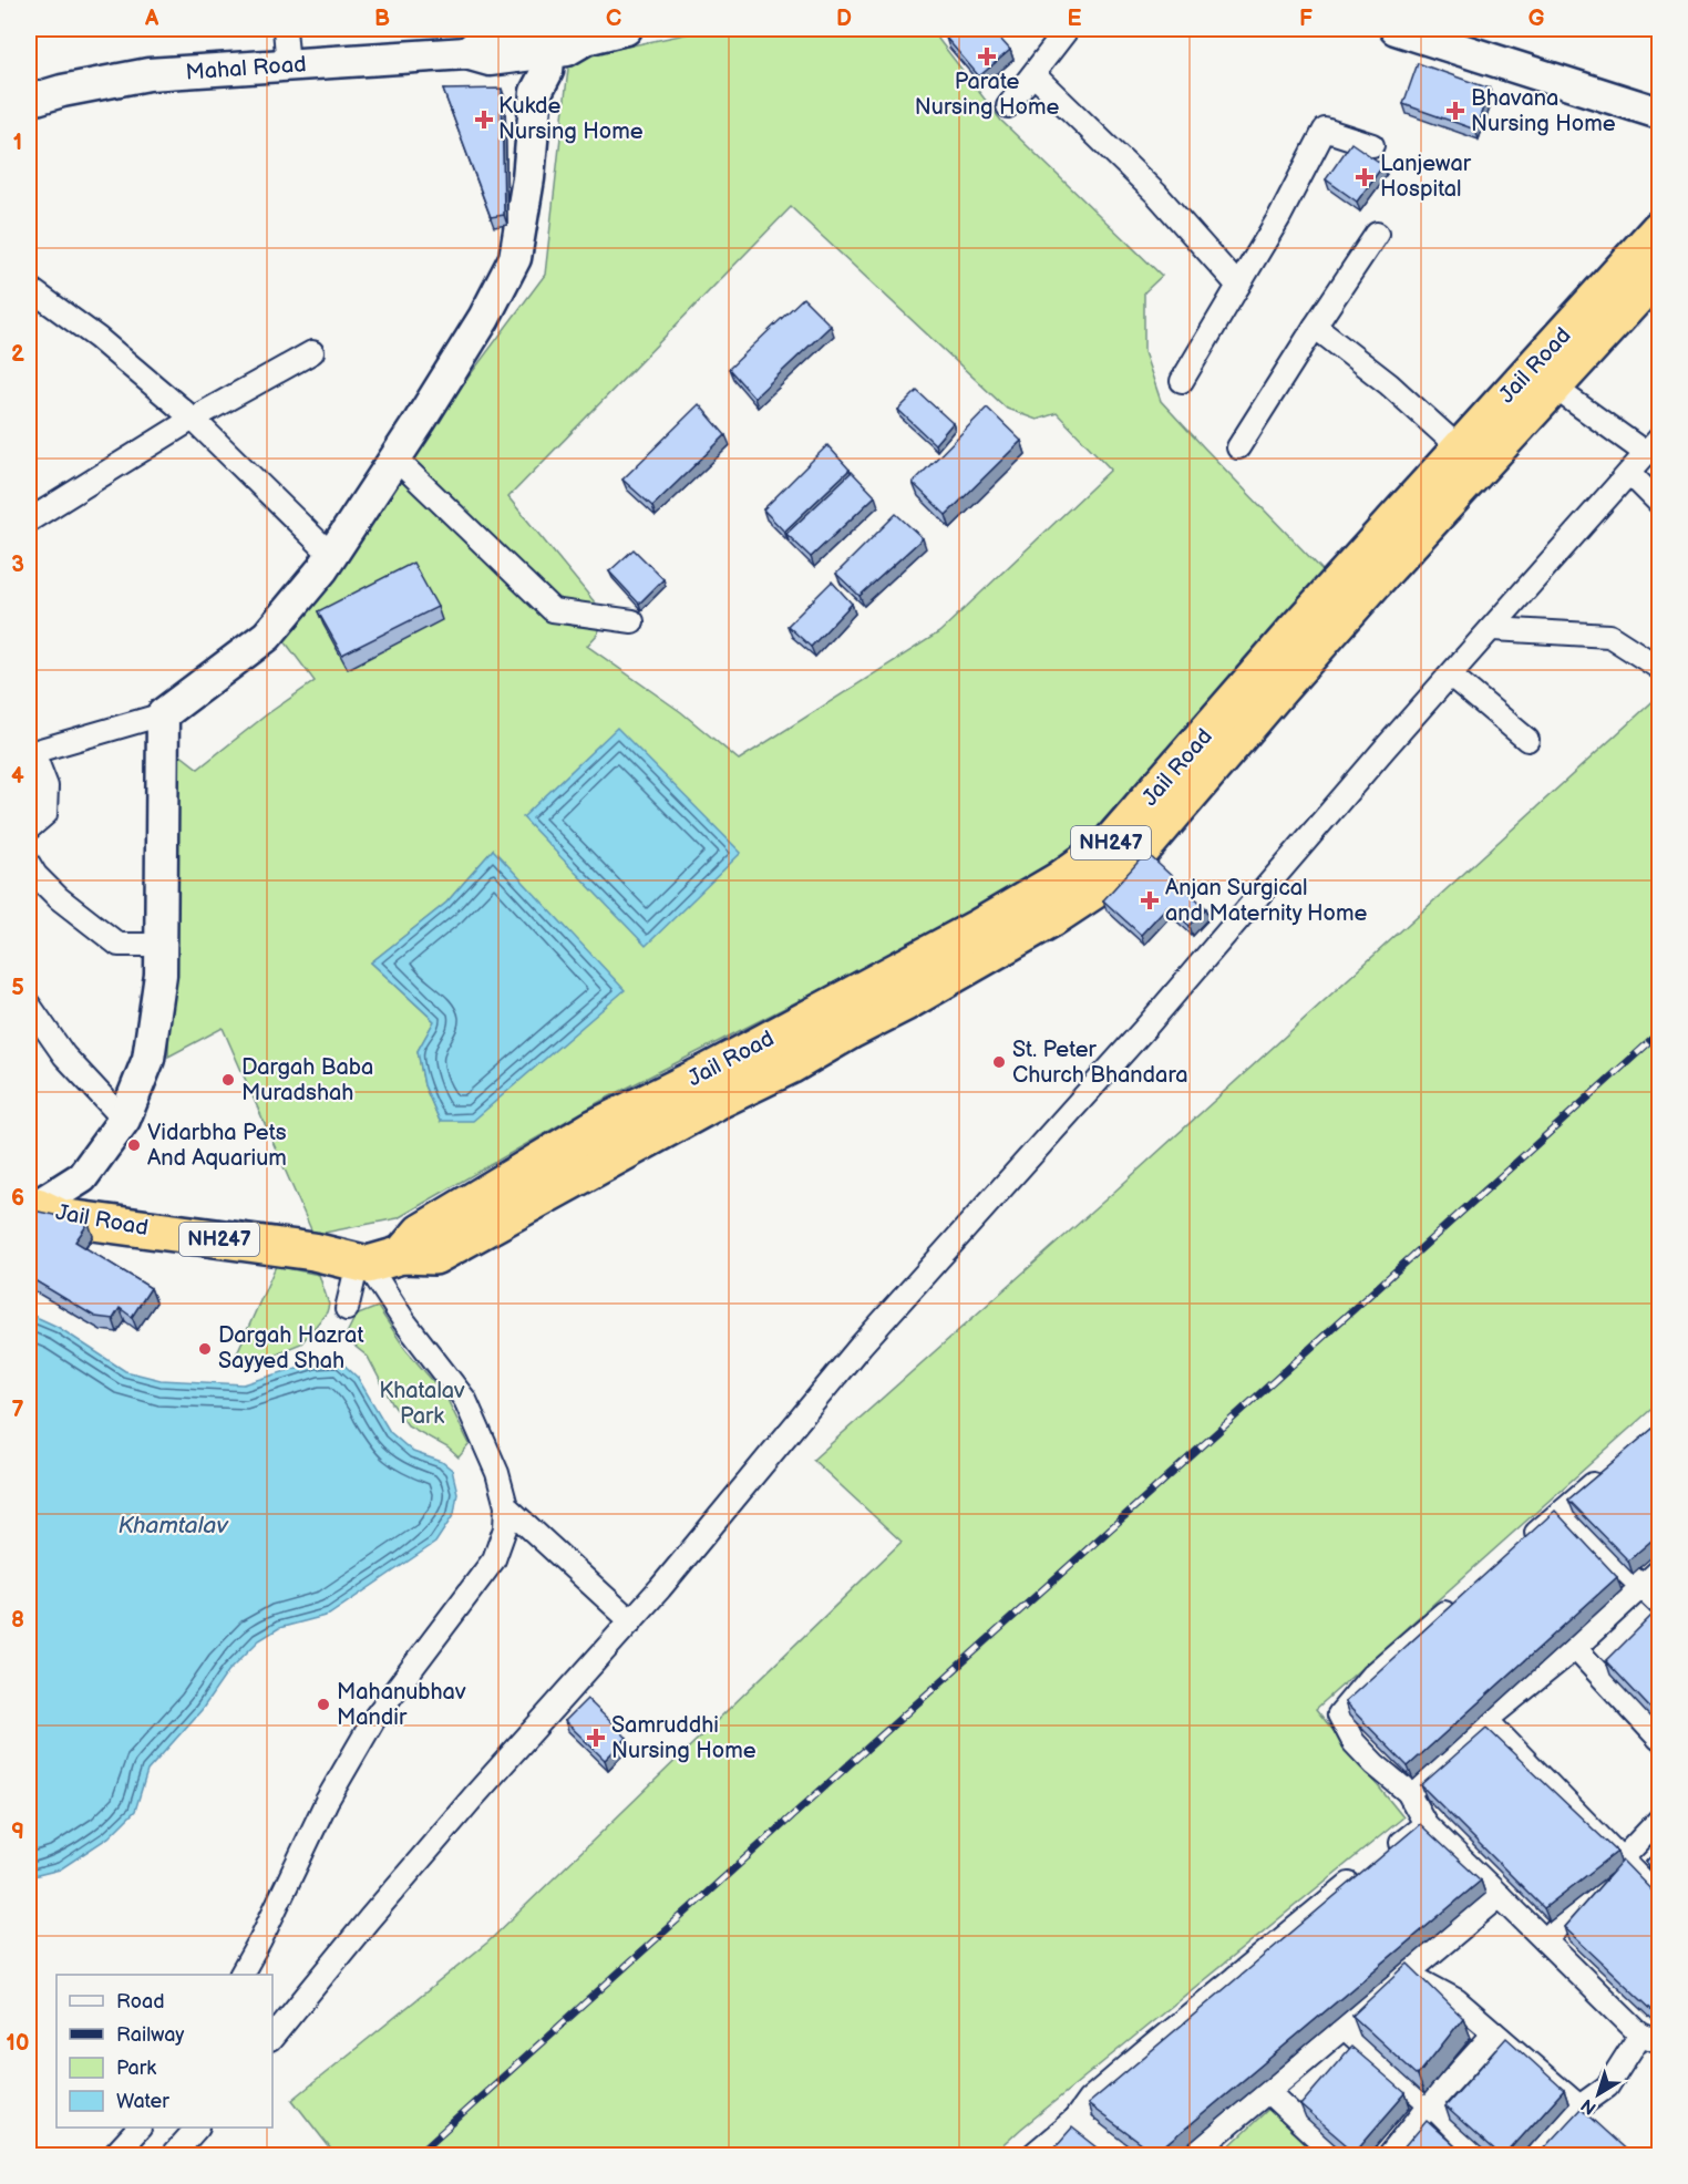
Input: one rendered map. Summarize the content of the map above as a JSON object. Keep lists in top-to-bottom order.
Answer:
{
  "streets": {
    "highway": ["Jail Road", "NH247"],
    "main road": ["Mahal Road"]
  },
  "water": ["Khamtalav"],
  "parks": ["Khatalav Park"],
  "places": {
    "health": [
      "Parate Nursing Home",
      "Bhavana Nursing Home",
      "Kukde Nursing Home",
      "Lanjewar Hospital",
      "Anjan Surgical and Maternity Home",
      "Samruddhi Nursing Home"
    ],
    "other": [
      "St. Peter Church Bhandara",
      "Dargah Baba Muradshah",
      "Vidarbha Pets And Aquarium",
      "Dargah Hazrat Sayyed Shah",
      "Mahanubhav Mandir"
    ]
  },
  "legend": [
    "Road",
    "Railway",
    "Park",
    "Water"
  ],
  "north": "bottom left",
  "grid": {
    "columns": [
      "A",
      "B",
      "C",
      "D",
      "E",
      "F",
      "G"
    ],
    "rows": [
      "1",
      "2",
      "3",
      "4",
      "5",
      "6",
      "7",
      "8",
      "9",
      "10"
    ]
  }
}
